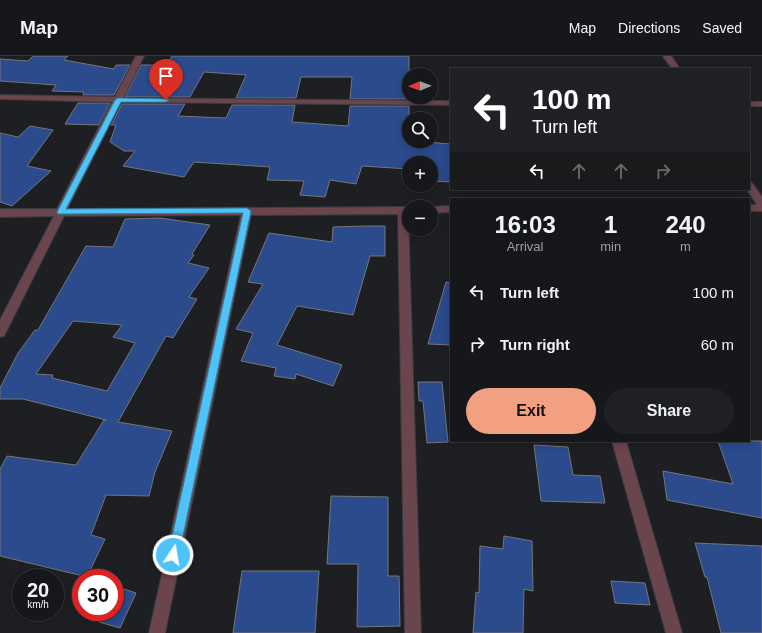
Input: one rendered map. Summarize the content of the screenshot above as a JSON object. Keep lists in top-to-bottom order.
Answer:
{
  "north": "left",
  "page": {
    "header": "Map",
    "nav": ["Map", "Directions", "Saved"],
    "map_buttons": ["+", "−"],
    "turn": ["100 m", "Turn left"],
    "eta": [
      "16:03",
      "Arrival",
      "1",
      "min",
      "240",
      "m"
    ],
    "list": [
      {
        "name": "Turn left",
        "value": "100 m"
      },
      {
        "name": "Turn right",
        "value": "60 m"
      }
    ],
    "buttons": ["Exit", "Share"],
    "speed": "20 km/h",
    "limit": "30"
  }
}
